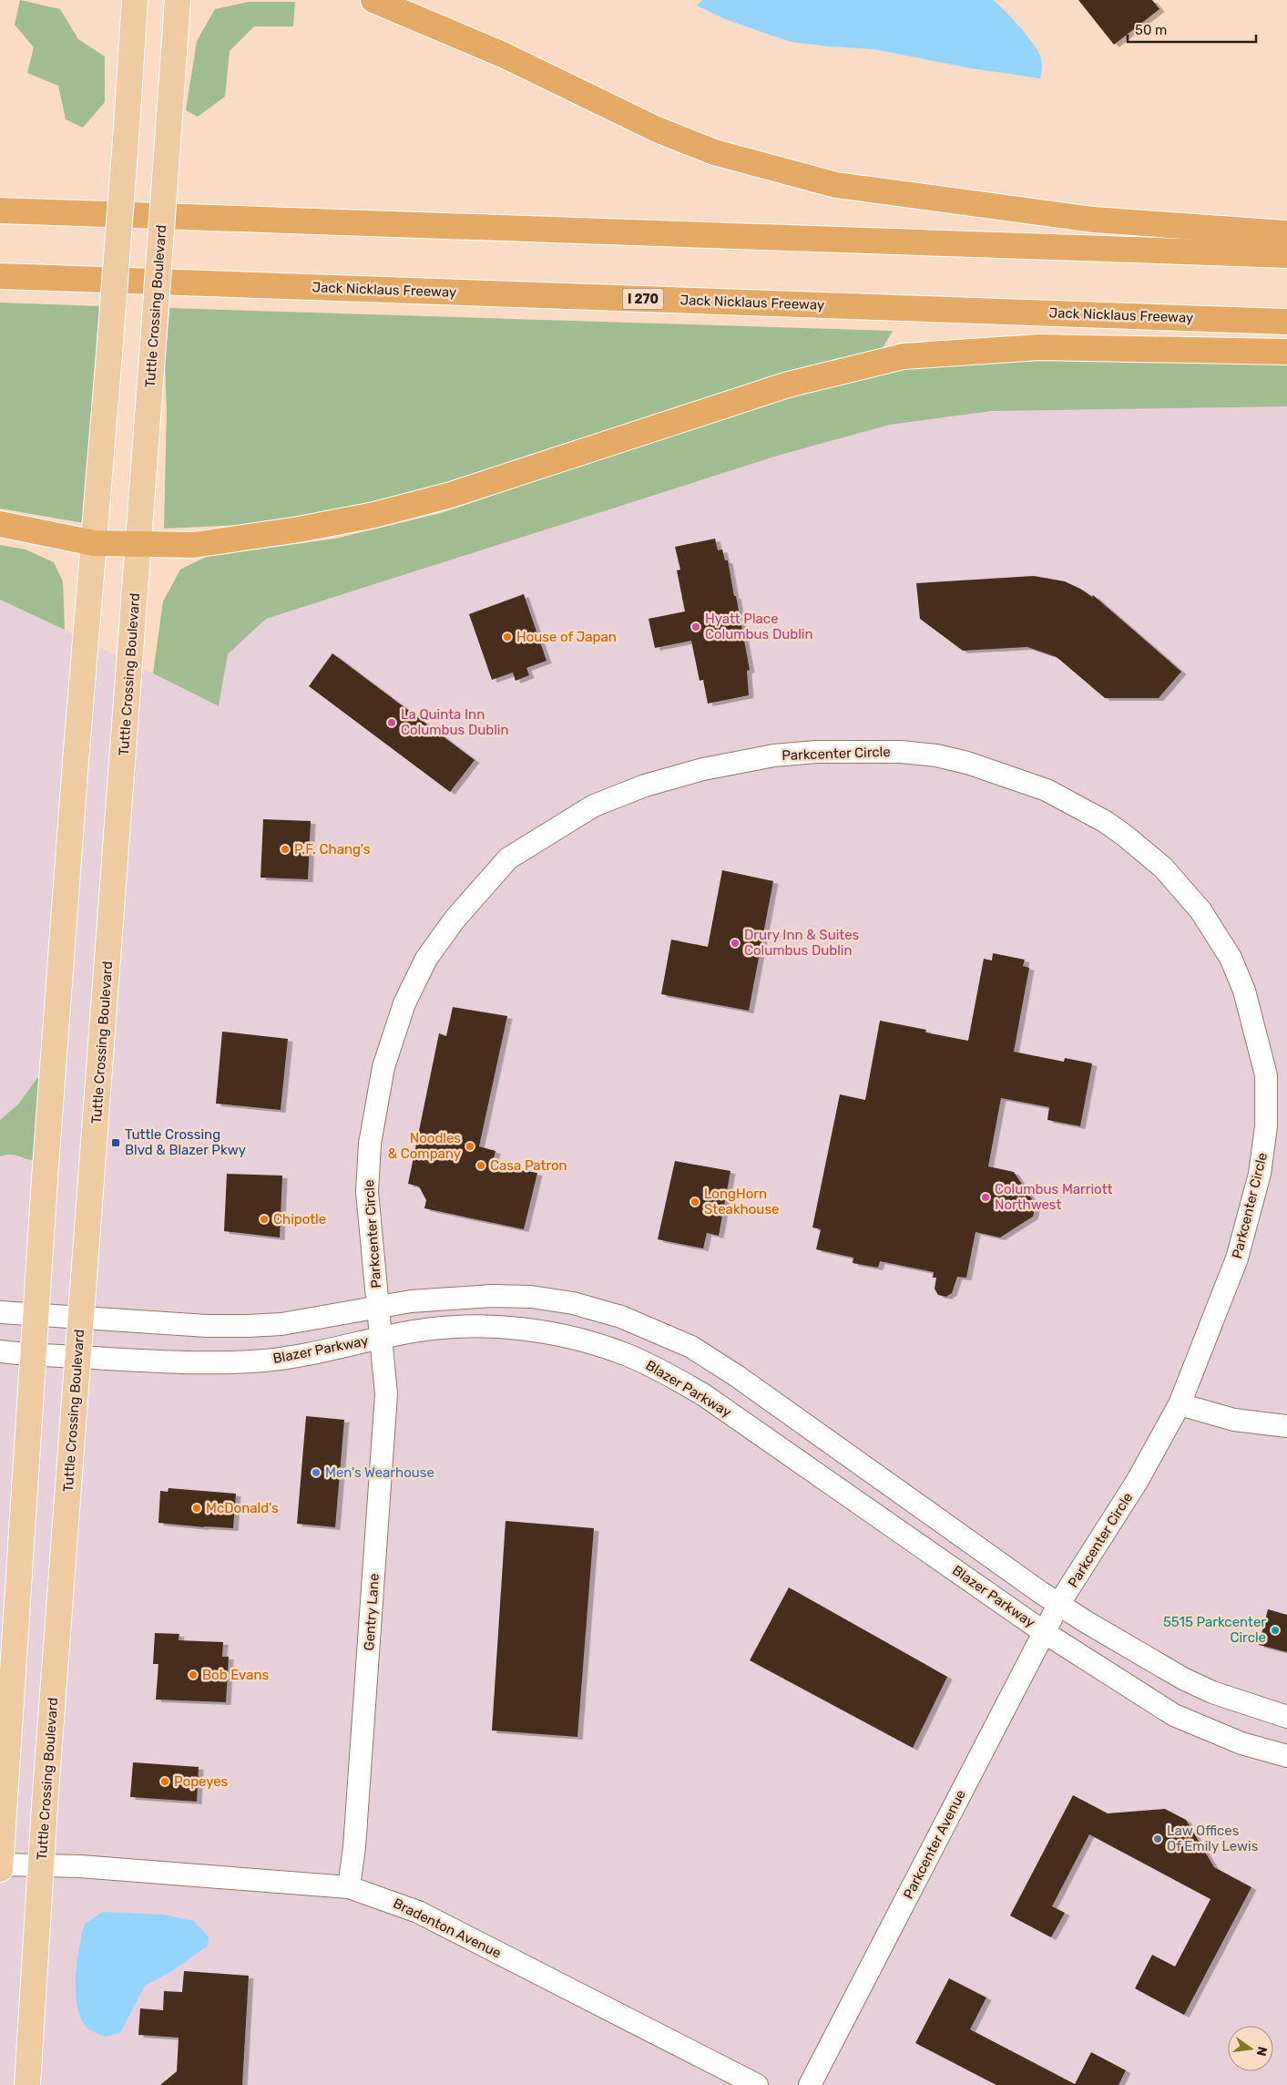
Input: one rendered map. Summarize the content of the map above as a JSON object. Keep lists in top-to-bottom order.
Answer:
{
  "streets": {
    "highway": ["Jack Nicklaus Freeway", "I 270"],
    "main road": ["Tuttle Crossing Boulevard"],
    "street": [
      "Parkcenter Circle",
      "Blazer Parkway",
      "Gentry Lane",
      "Parkcenter Avenue",
      "Bradenton Avenue"
    ]
  },
  "crossings": [
    ["Tuttle Crossing Boulevard", "Blazer Parkway"],
    ["Tuttle Crossing Boulevard", "Bradenton Avenue"],
    ["Parkcenter Circle", "Blazer Parkway"],
    ["Parkcenter Circle", "Gentry Lane"],
    ["Parkcenter Circle", "Parkcenter Avenue"],
    ["Blazer Parkway", "Gentry Lane"],
    ["Blazer Parkway", "Parkcenter Avenue"],
    ["Gentry Lane", "Bradenton Avenue"]
  ],
  "places": {
    "other": [
      "Hyatt Place Columbus Dublin",
      "House of Japan",
      "La Quinta Inn Columbus Dublin",
      "P.F. Chang's",
      "Drury Inn & Suites Columbus Dublin",
      "Noodles & Company",
      "Casa Patron",
      "Columbus Marriott Northwest",
      "LongHorn Steakhouse",
      "Chipotle",
      "Men's Wearhouse",
      "McDonald's",
      "5515 Parkcenter Circle",
      "Bob Evans",
      "Popeyes",
      "Law Offices Of Emily Lewis"
    ],
    "transit": ["Tuttle Crossing Blvd & Blazer Pkwy"]
  },
  "scale_bar": "50 m",
  "north": "right"
}
